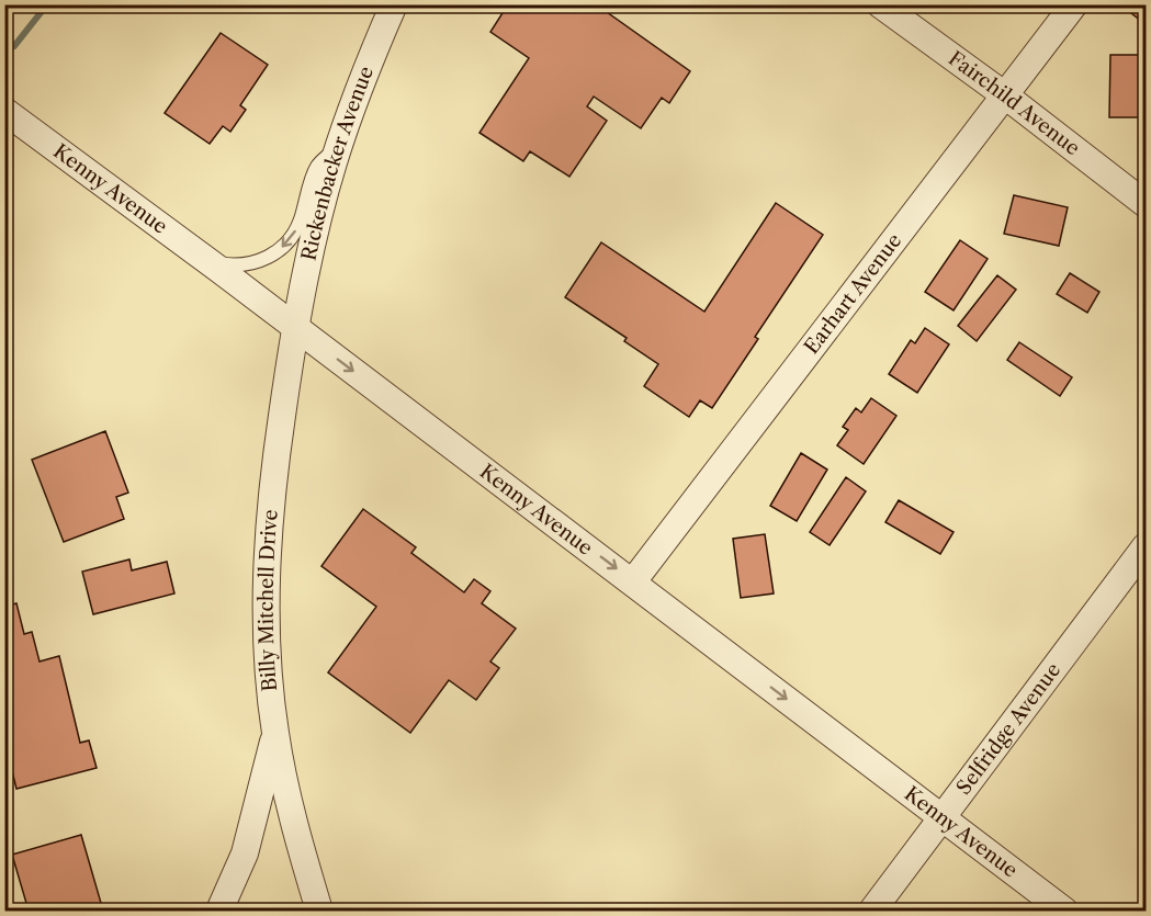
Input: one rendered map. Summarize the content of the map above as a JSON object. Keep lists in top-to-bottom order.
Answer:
{
  "streets": {
    "street": [
      "Fairchild Avenue",
      "Rickenbacker Avenue",
      "Kenny Avenue",
      "Earhart Avenue",
      "Billy Mitchell Drive",
      "Selfridge Avenue"
    ]
  },
  "crossings": [
    ["Fairchild Avenue", "Earhart Avenue"],
    ["Rickenbacker Avenue", "Kenny Avenue"],
    ["Rickenbacker Avenue", "Billy Mitchell Drive"],
    ["Kenny Avenue", "Earhart Avenue"],
    ["Kenny Avenue", "Billy Mitchell Drive"],
    ["Kenny Avenue", "Selfridge Avenue"]
  ],
  "one_way": ["Kenny Avenue"]
}
